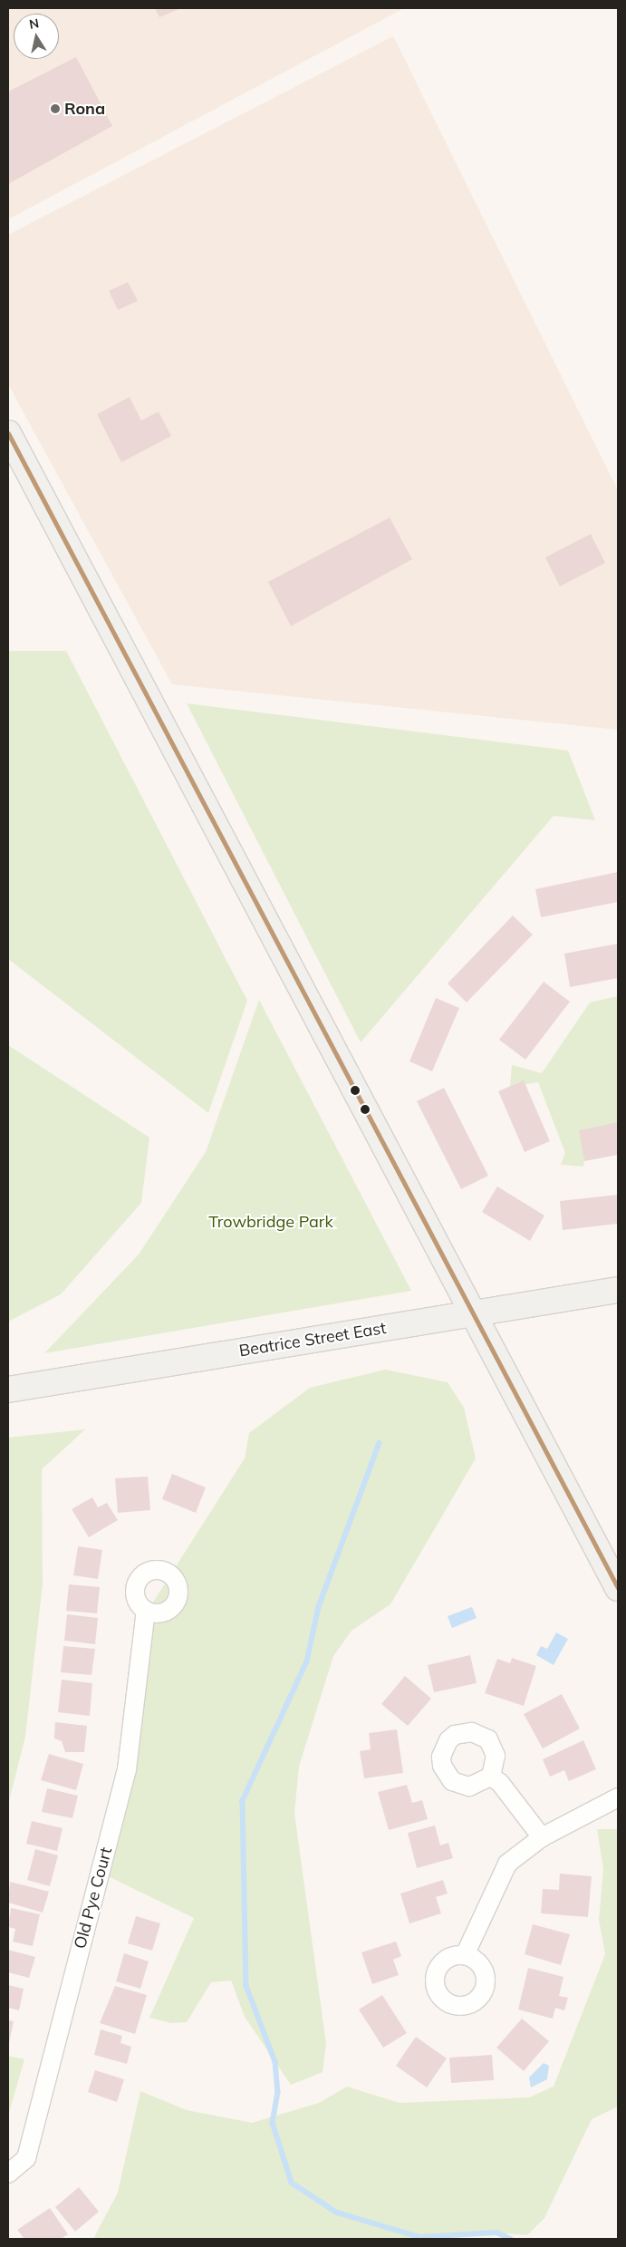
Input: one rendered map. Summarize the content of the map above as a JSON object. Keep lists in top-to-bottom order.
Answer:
{
  "streets": {
    "main road": ["Beatrice Street East"],
    "street": ["Old Pye Court"]
  },
  "parks": ["Trowbridge Park"],
  "places": ["Rona"],
  "north": "top"
}
